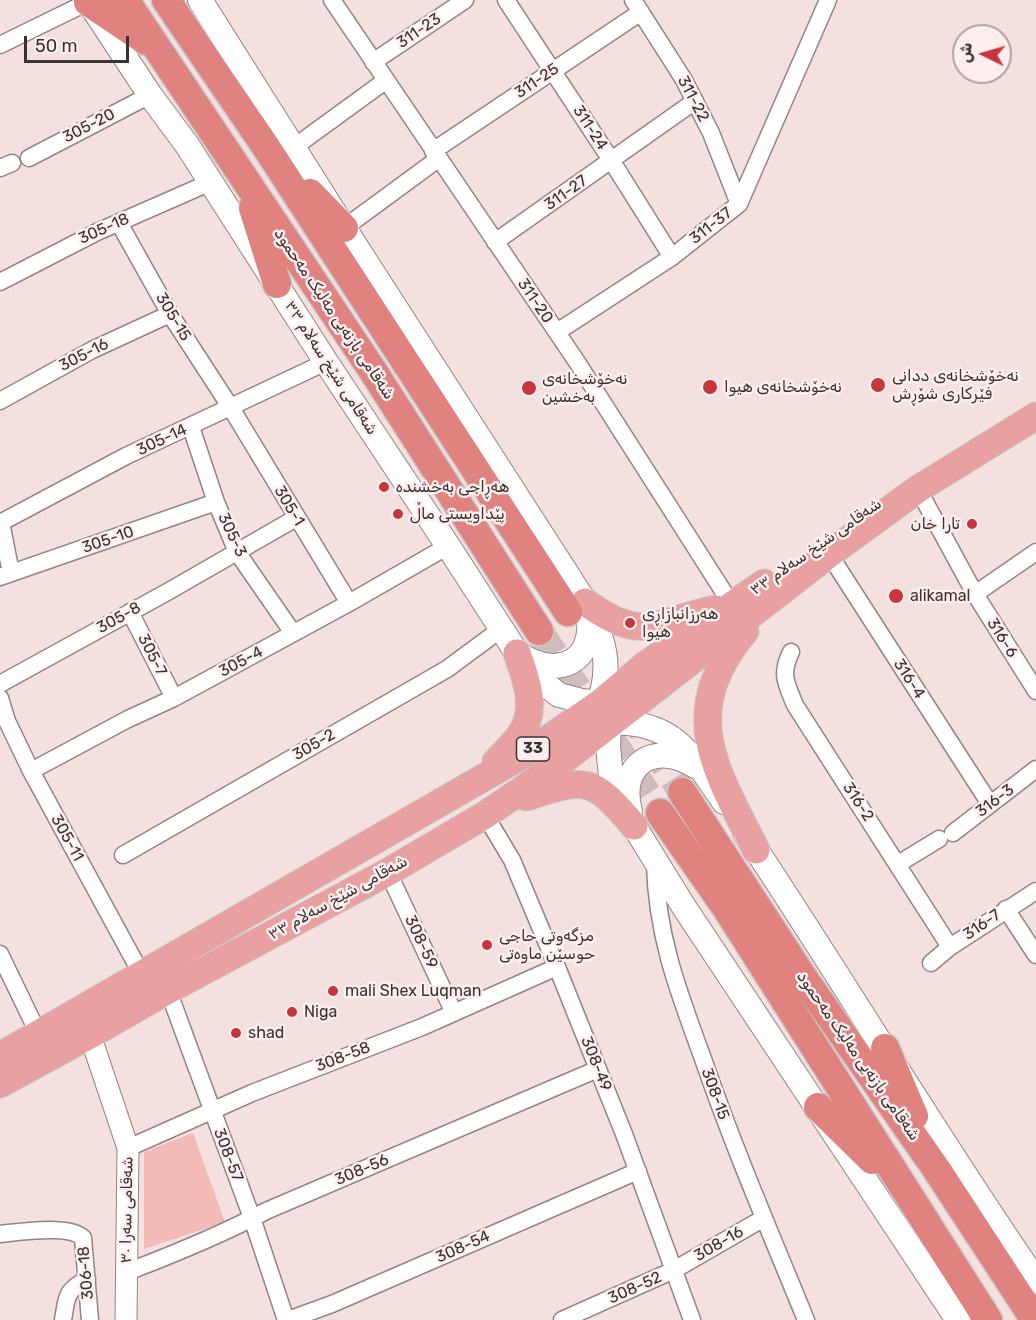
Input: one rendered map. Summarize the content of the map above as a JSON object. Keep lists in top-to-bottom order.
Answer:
{
  "streets": {
    "highway": ["شەقامی بازنەیی مەلیک مەحمود"],
    "main road": ["شەقامی شێخ سەلام ٣٣", "33"],
    "street": [
      "311-23",
      "311-25",
      "311-22",
      "305-20",
      "311-24",
      "311-27",
      "311-37",
      "305-18",
      "311-20",
      "305-15",
      "305-16",
      "305-14",
      "305-1",
      "305-3",
      "305-10",
      "305-8",
      "316-6",
      "305-7",
      "305-4",
      "316-4",
      "305-2",
      "316-3",
      "316-2",
      "305-11",
      "316-7",
      "308-59",
      "308-58",
      "308-49",
      "308-15",
      "308-57",
      "308-56",
      "شەقامی سەرا ٣٠",
      "308-16",
      "308-54",
      "306-18",
      "308-52"
    ]
  },
  "crossings": [
    ["311-23", "311-20"],
    ["311-25", "311-22"],
    ["311-25", "311-24"],
    ["311-25", "311-20"],
    ["311-22", "311-27"],
    ["311-22", "311-37"],
    ["305-20", "شەقامی شێخ سەلام ٣٣"],
    ["311-24", "311-27"],
    ["311-24", "311-37"],
    ["311-27", "311-20"],
    ["311-37", "311-20"],
    ["305-18", "305-15"],
    ["305-18", "شەقامی شێخ سەلام ٣٣"],
    ["311-20", "شەقامی شێخ سەلام ٣٣"],
    ["305-15", "305-16"],
    ["305-15", "305-14"],
    ["305-15", "305-1"],
    ["شەقامی شێخ سەلام ٣٣", "305-14"],
    ["شەقامی شێخ سەلام ٣٣", "316-6"],
    ["شەقامی شێخ سەلام ٣٣", "305-4"],
    ["شەقامی شێخ سەلام ٣٣", "316-4"],
    ["شەقامی شێخ سەلام ٣٣", "305-2"],
    ["شەقامی شێخ سەلام ٣٣", "305-11"],
    ["شەقامی شێخ سەلام ٣٣", "308-59"],
    ["شەقامی شێخ سەلام ٣٣", "308-49"],
    ["شەقامی شێخ سەلام ٣٣", "308-57"],
    ["شەقامی شێخ سەلام ٣٣", "شەقامی سەرا ٣٠"],
    ["305-14", "305-1"],
    ["305-14", "305-3"],
    ["305-1", "305-8"],
    ["305-1", "305-4"],
    ["305-3", "305-10"],
    ["305-3", "305-8"],
    ["305-3", "305-4"],
    ["305-8", "305-7"],
    ["305-7", "305-4"],
    ["305-4", "305-11"],
    ["316-4", "316-3"],
    ["316-3", "316-2"],
    ["316-2", "316-7"],
    ["308-59", "308-58"],
    ["308-58", "308-49"],
    ["308-58", "308-57"],
    ["308-58", "شەقامی سەرا ٣٠"],
    ["308-49", "308-56"],
    ["308-49", "308-16"],
    ["308-49", "308-54"],
    ["308-49", "308-52"],
    ["308-15", "308-16"],
    ["308-57", "308-56"],
    ["308-57", "308-54"],
    ["308-56", "شەقامی سەرا ٣٠"],
    ["308-16", "308-52"]
  ],
  "places": [
    "نەخۆشخانەی ددانی فێرکاری شۆڕش",
    "نەخۆشخانەی هیوا",
    "نەخۆشخانەی بەخشین",
    "هەڕاجی بەخشندە",
    "پێداویستی ماڵ",
    "تارا خان",
    "alikamal",
    "هەرزانبازاڕی هیوا",
    "مزگەوتی حاجی حوسێن ماوەتی",
    "mali Shex Luqman",
    "Niga",
    "shad"
  ],
  "scale_bar": "50 m",
  "north": "left"
}
